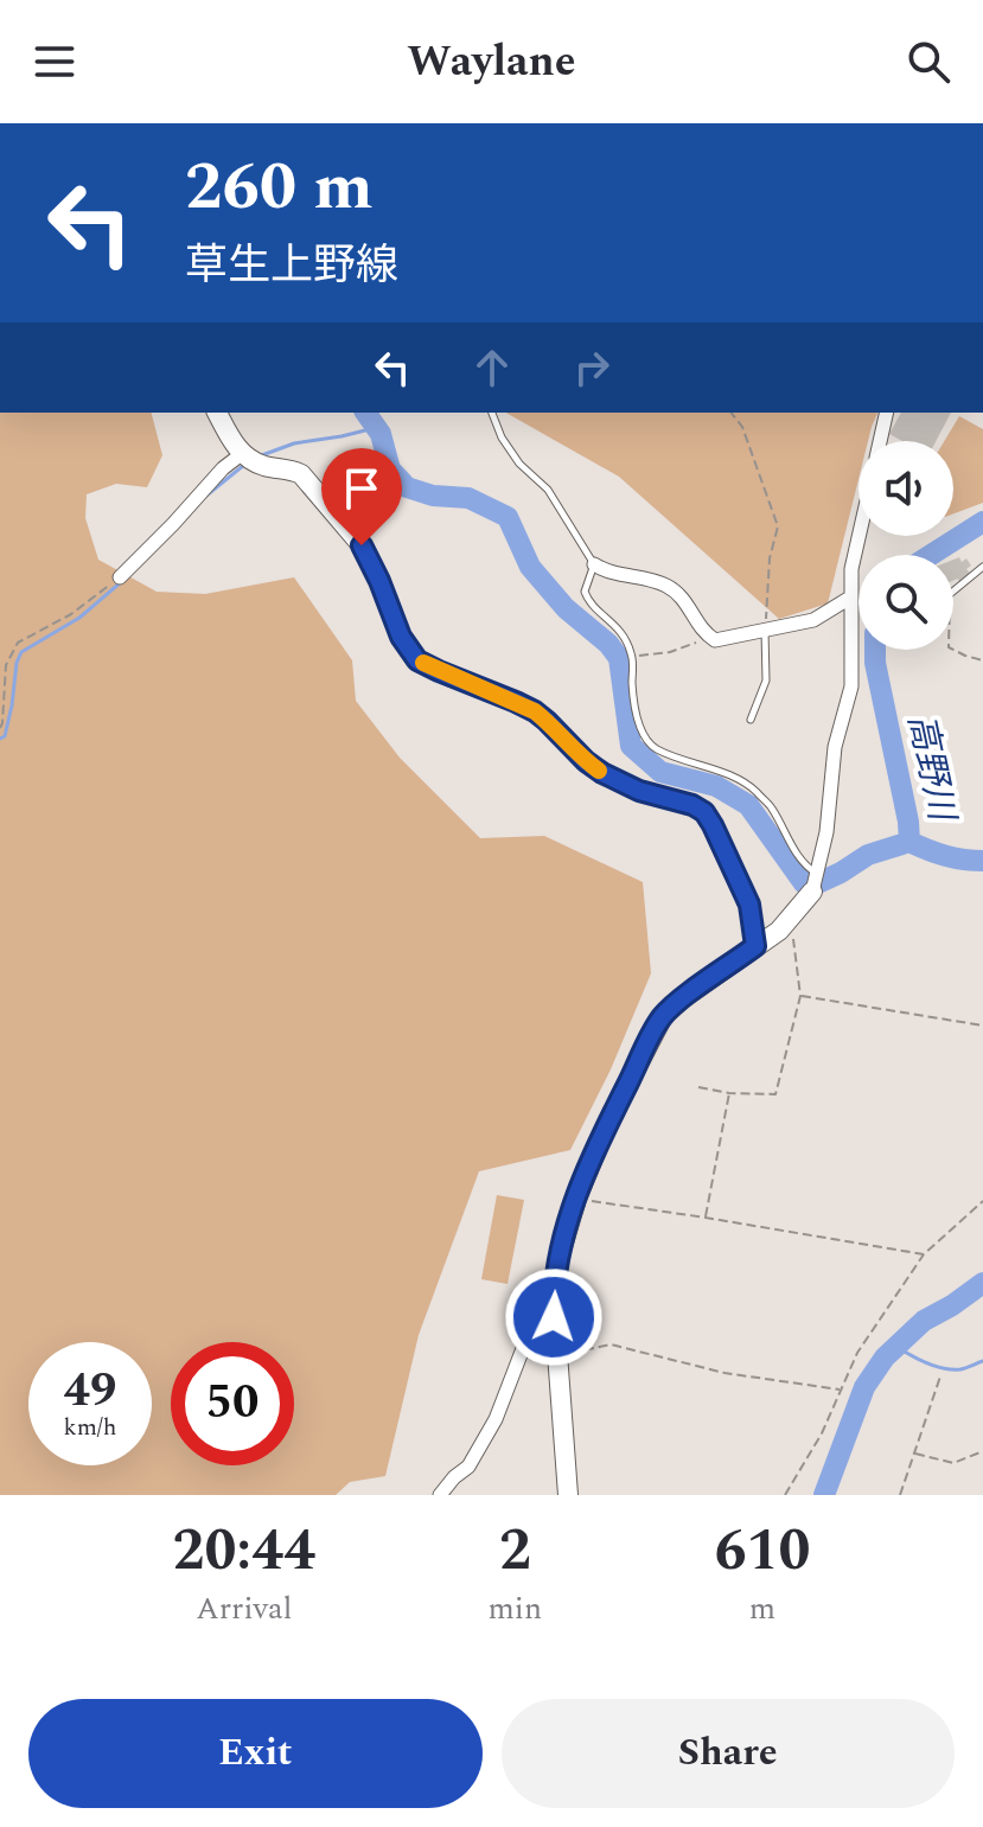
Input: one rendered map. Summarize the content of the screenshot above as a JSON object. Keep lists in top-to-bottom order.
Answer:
{
  "water": ["高野川"],
  "page": {
    "header": "Waylane",
    "turn": ["260 m", "草生上野線"],
    "speed": "49 km/h",
    "limit": "50",
    "eta": [
      "20:44",
      "Arrival",
      "2",
      "min",
      "610",
      "m"
    ],
    "buttons": ["Exit", "Share"]
  }
}
